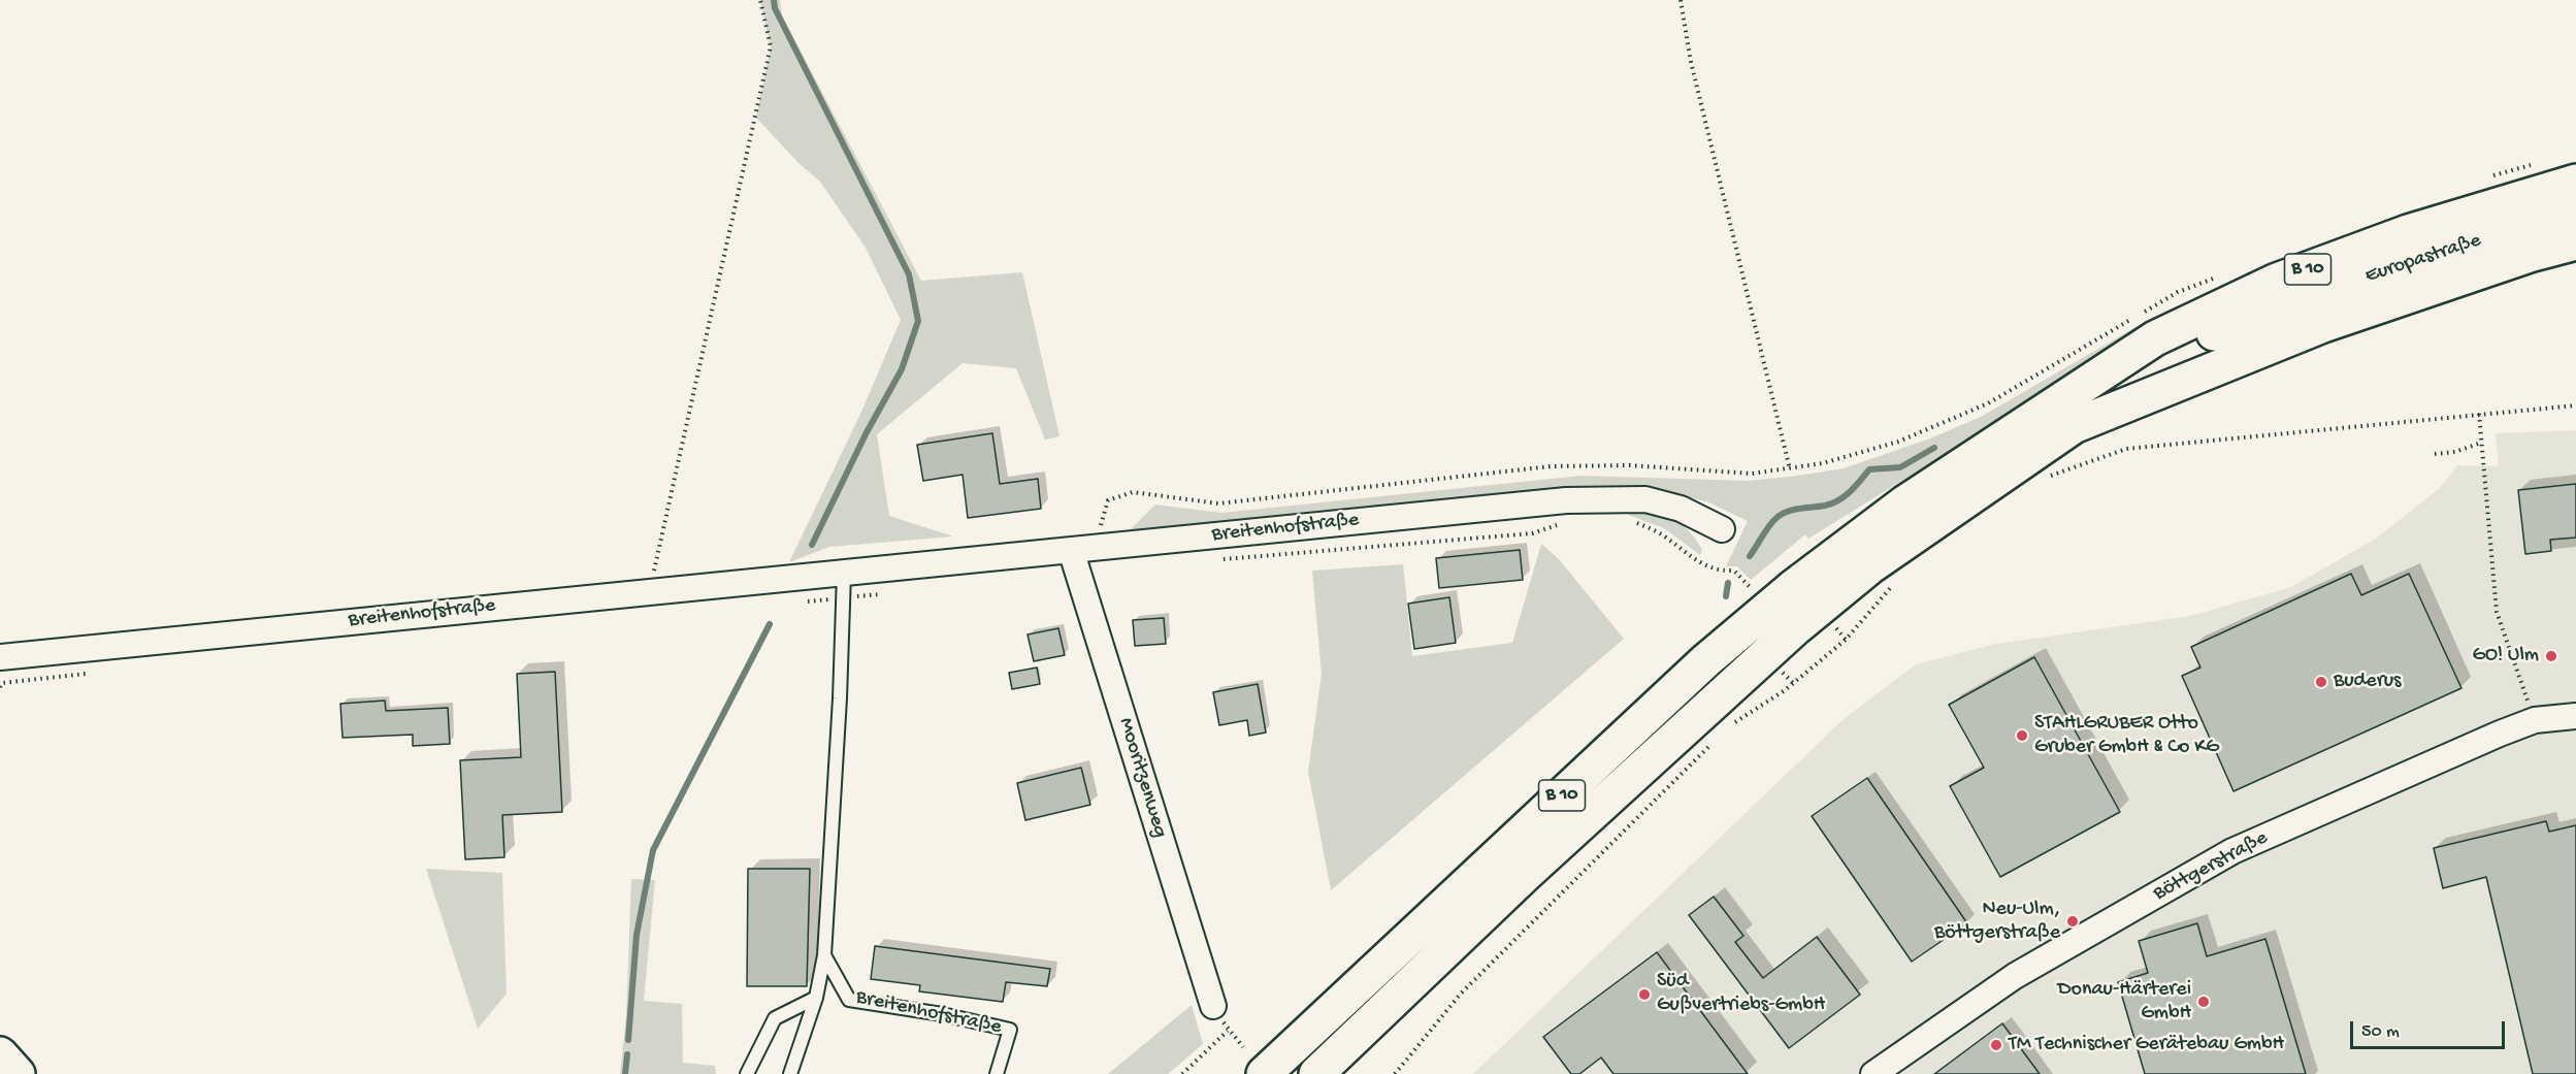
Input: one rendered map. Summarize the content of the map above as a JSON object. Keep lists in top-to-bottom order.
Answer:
{
  "streets": {
    "main road": ["Europastraße", "B 10"],
    "street": ["Breitenhofstraße", "Mooritzenweg", "Böttgerstraße"]
  },
  "crossings": [
    ["Europastraße", "B 10"],
    ["Breitenhofstraße", "Mooritzenweg"]
  ],
  "places": [
    "GO! Ulm",
    "Buderus",
    "STAHLGRUBER Otto Gruber GmbH & Co KG",
    "Neu-Ulm, Böttgerstraße",
    "Süd Gußvertriebs-GmbH",
    "Donau-Härterei GmbH",
    "TM Technischer Gerätebau GmbH"
  ],
  "scale_bar": "50 m"
}
